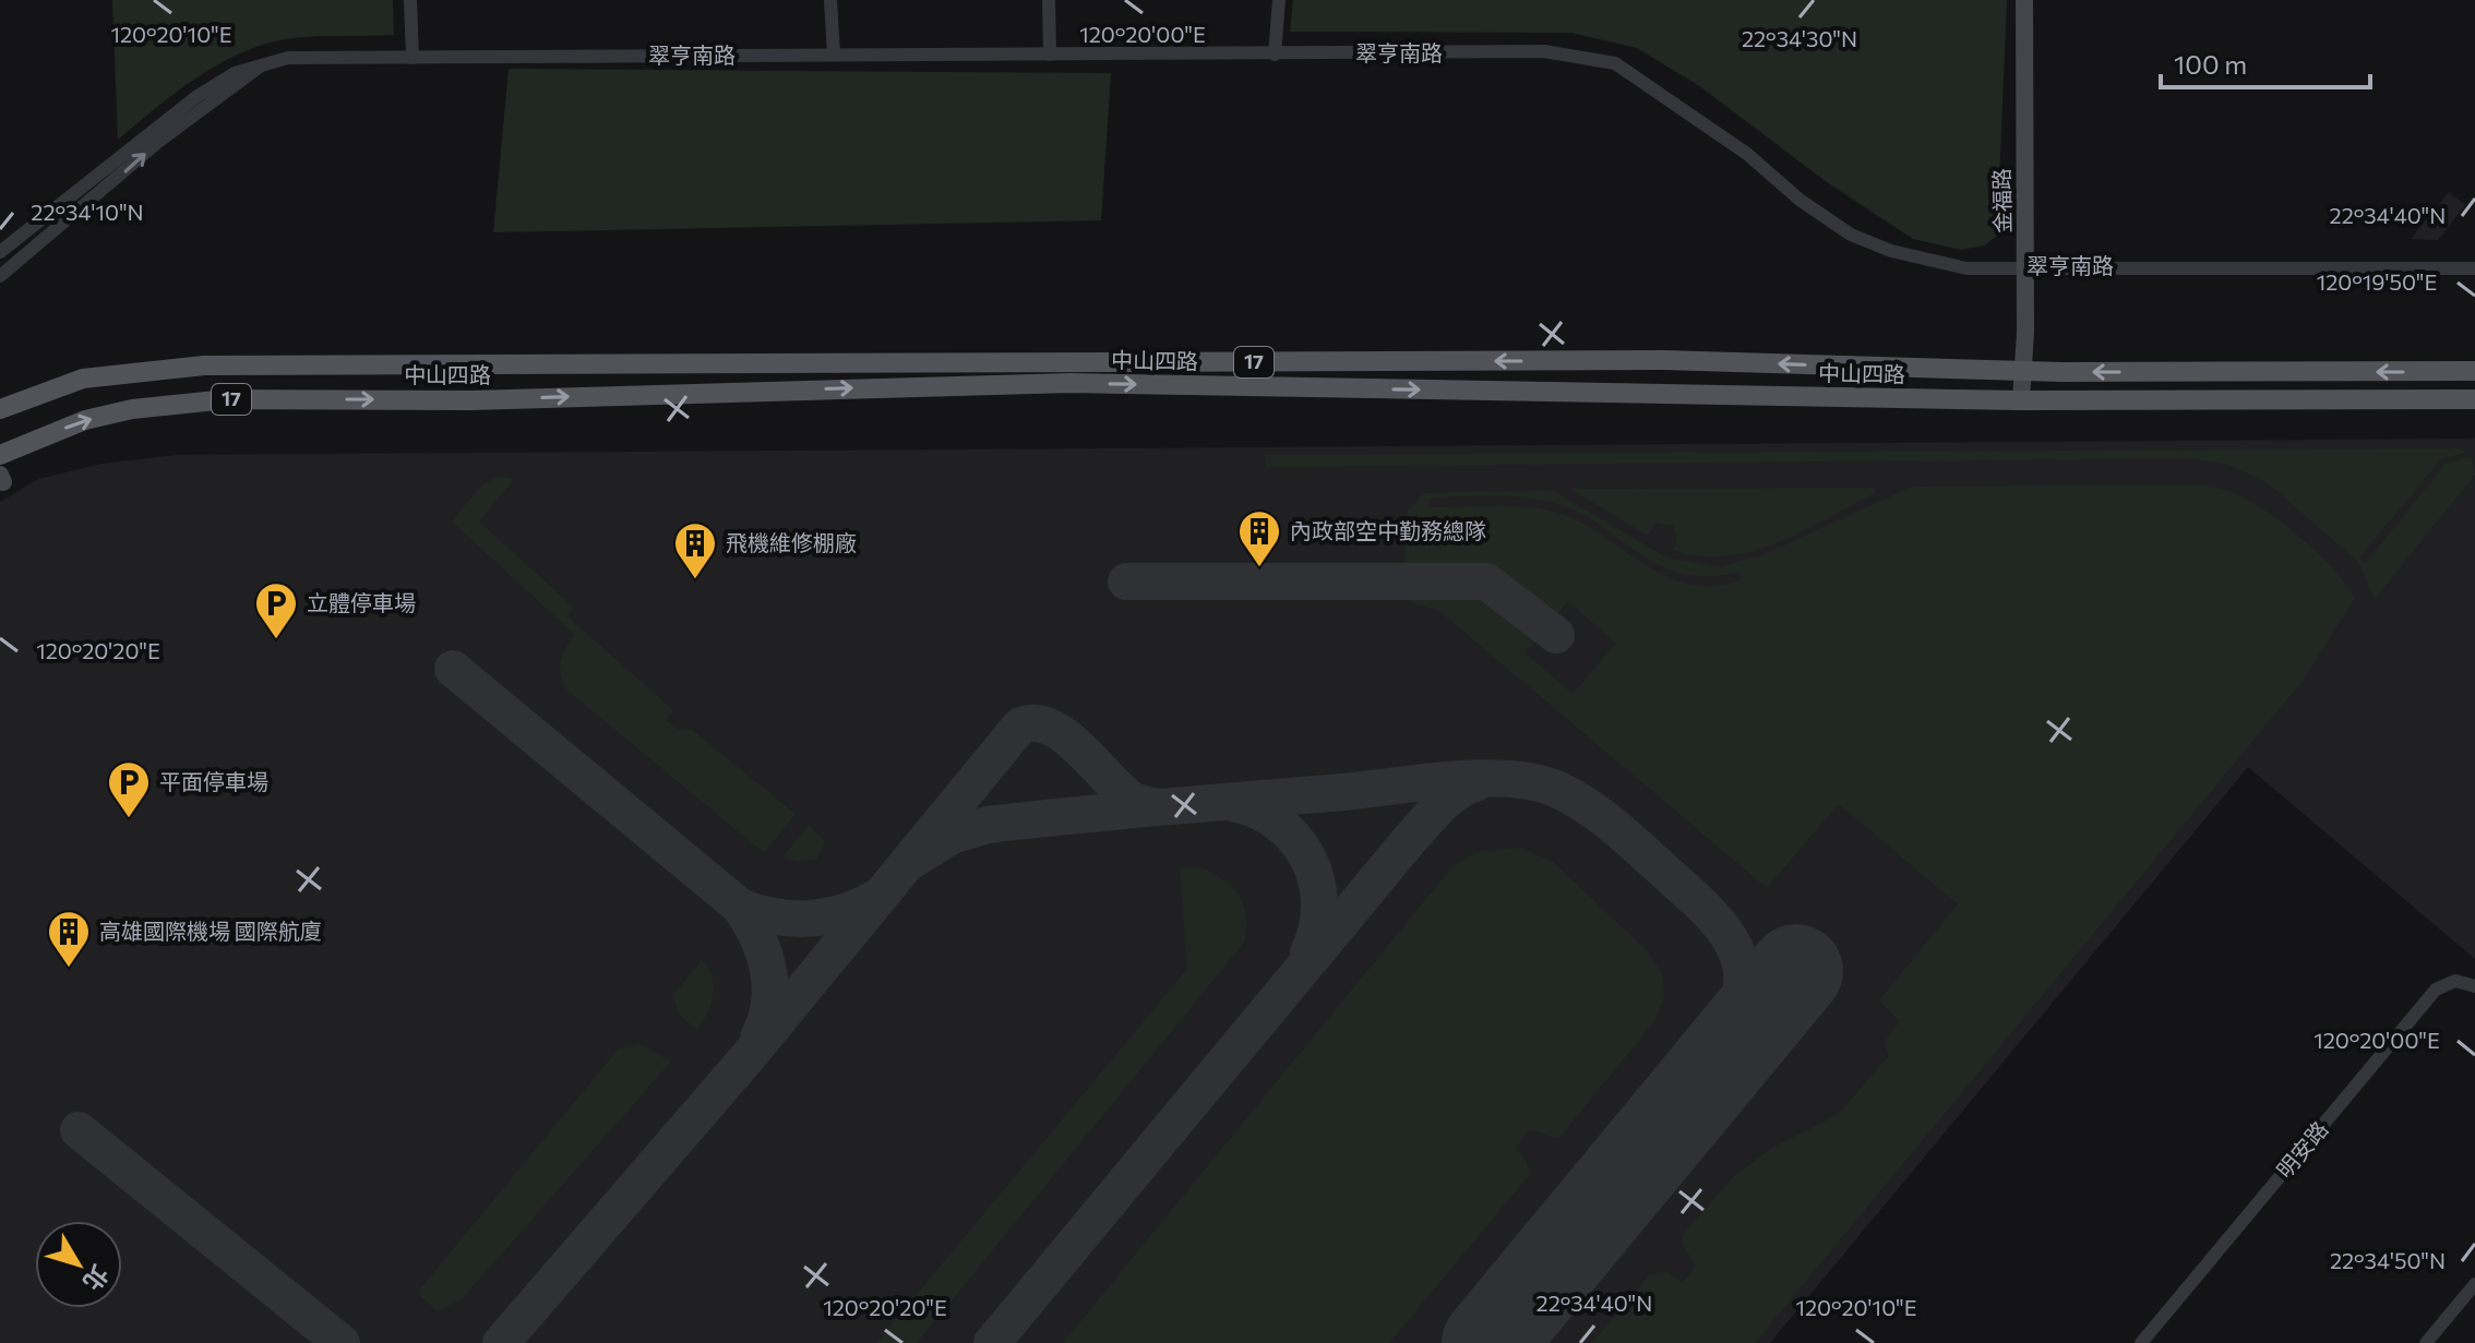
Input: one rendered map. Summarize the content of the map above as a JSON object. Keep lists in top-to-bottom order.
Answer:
{
  "streets": {
    "main road": ["中山四路", "17"],
    "street": ["翠亨南路", "金福路", "明安路"]
  },
  "crossings": [
    ["翠亨南路", "金福路"],
    ["金福路", "中山四路"]
  ],
  "places": {
    "building": ["內政部空中勤務總隊", "飛機維修棚廠", "高雄國際機場 國際航廈"],
    "parking": ["立體停車場", "平面停車場"]
  },
  "scale_bar": "100 m",
  "north": "bottom right",
  "coordinates": [
    "120°20'10\"E",
    "120°20'00\"E",
    "22°34'30\"N",
    "22°34'10\"N",
    "22°34'40\"N",
    "120°19'50\"E",
    "120°20'20\"E",
    "22°34'50\"N"
  ]
}
